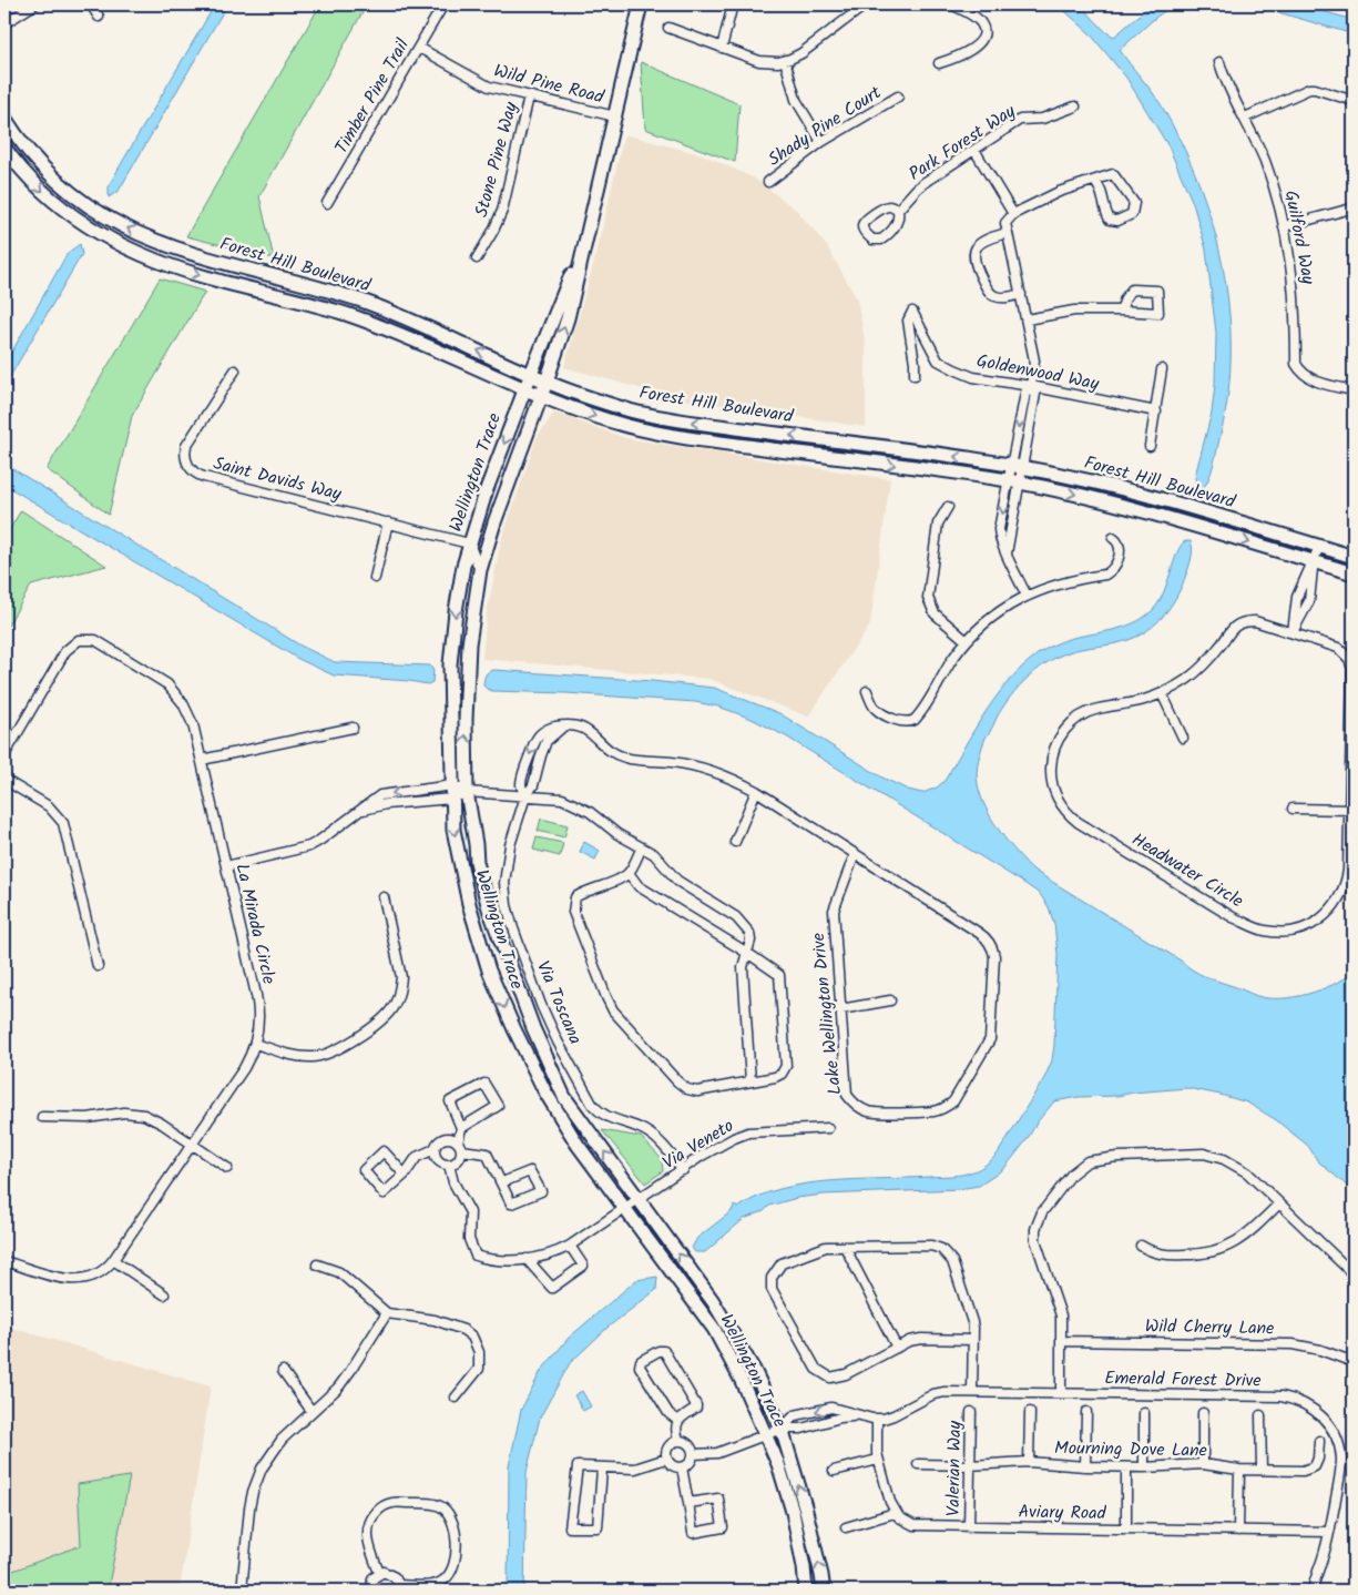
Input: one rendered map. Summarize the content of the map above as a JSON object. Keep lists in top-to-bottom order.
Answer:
{
  "streets": {
    "street": [
      "Wild Pine Road",
      "Timber Pine Trail",
      "Shady Pine Court",
      "Park Forest Way",
      "Stone Pine Way",
      "Guilford Way",
      "Forest Hill Boulevard",
      "Goldenwood Way",
      "Wellington Trace",
      "Saint Davids Way",
      "Headwater Circle",
      "La Mirada Circle",
      "Via Toscana",
      "Lake Wellington Drive",
      "Via Veneto",
      "Wild Cherry Lane",
      "Emerald Forest Drive",
      "Mourning Dove Lane",
      "Valerian Way",
      "Aviary Road"
    ]
  },
  "crossings": [
    ["Wild Pine Road", "Timber Pine Trail"],
    ["Wild Pine Road", "Stone Pine Way"],
    ["Wild Pine Road", "Wellington Trace"],
    ["Forest Hill Boulevard", "Wellington Trace"],
    ["Wellington Trace", "Saint Davids Way"],
    ["Wellington Trace", "Via Veneto"],
    ["Wellington Trace", "Emerald Forest Drive"],
    ["Via Toscana", "Lake Wellington Drive"],
    ["Via Toscana", "Via Veneto"],
    ["Emerald Forest Drive", "Aviary Road"],
    ["Mourning Dove Lane", "Valerian Way"],
    ["Valerian Way", "Aviary Road"]
  ]
}
